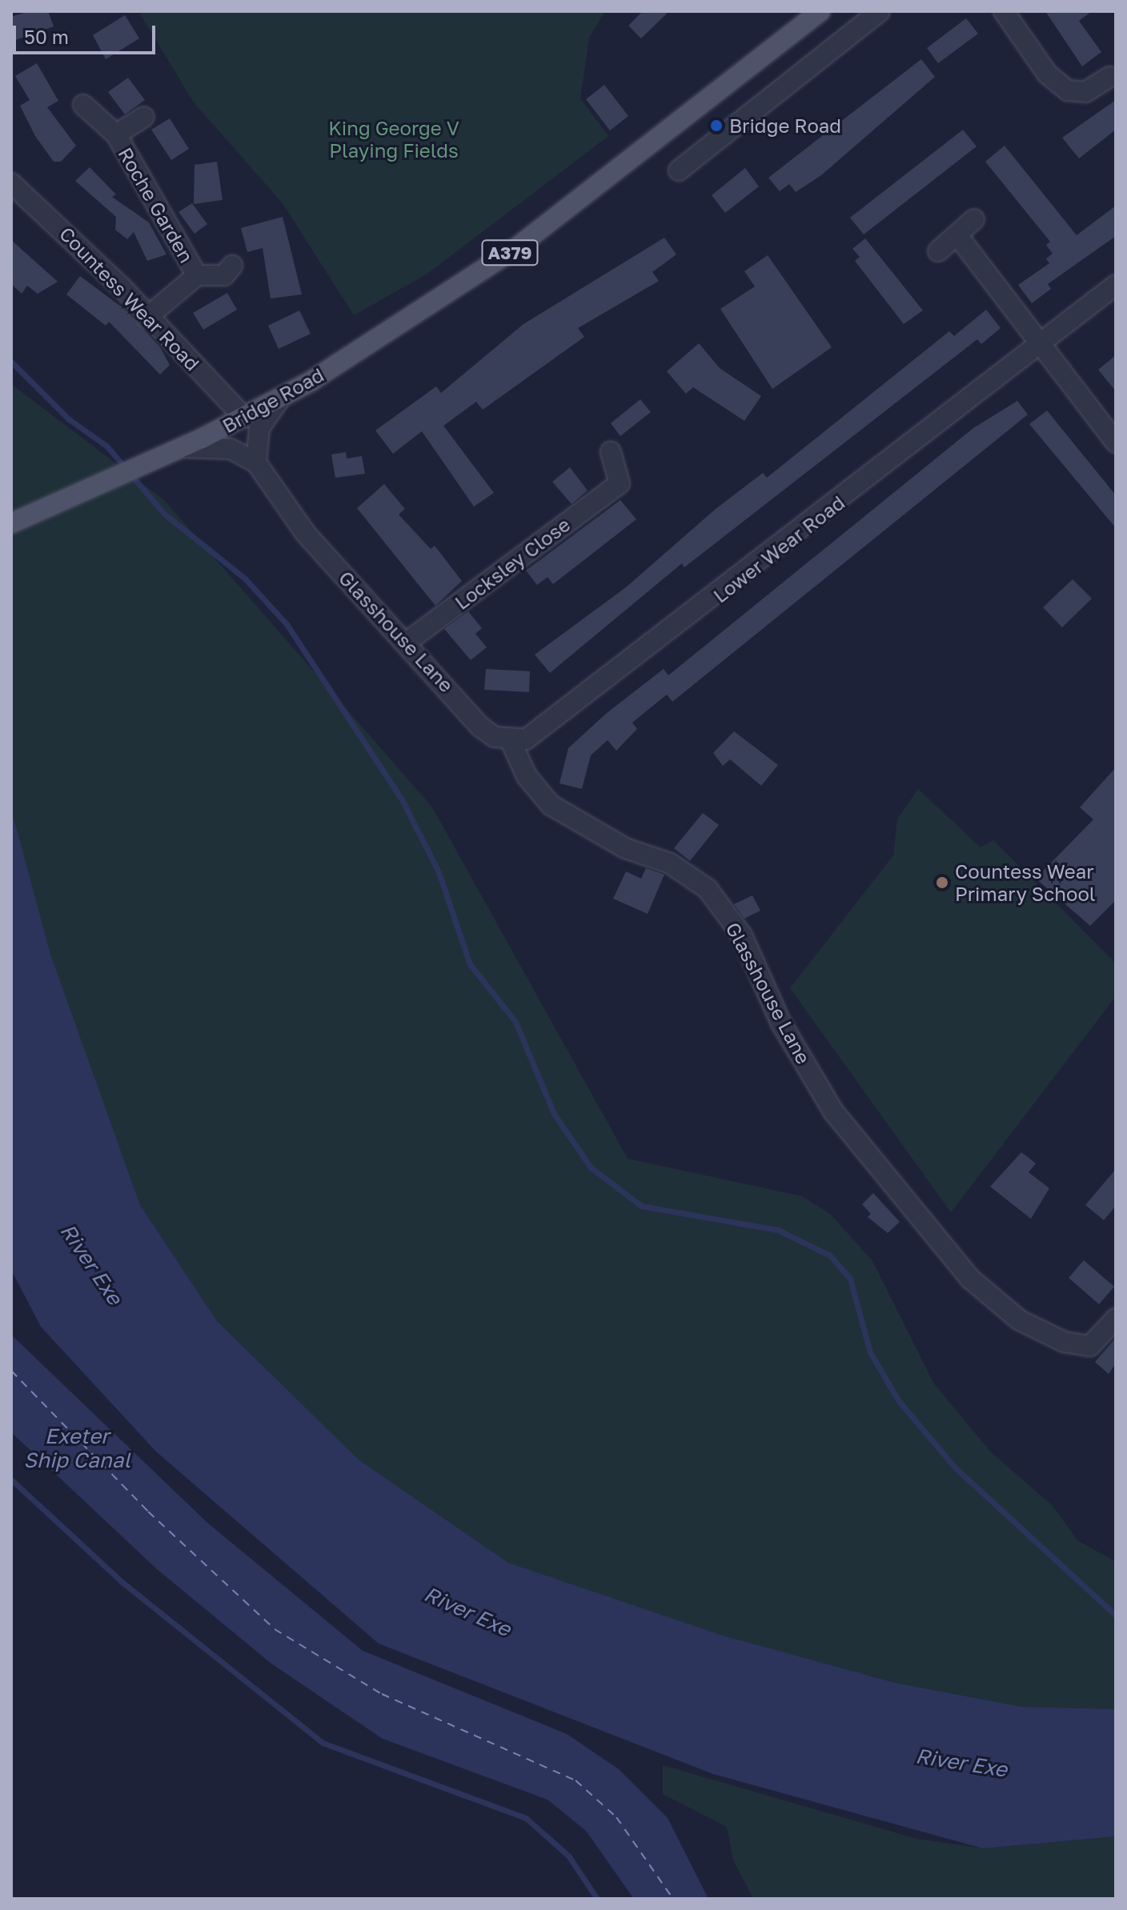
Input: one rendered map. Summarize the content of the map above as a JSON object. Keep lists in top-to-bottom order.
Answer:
{
  "streets": {
    "main road": ["A379", "Bridge Road"],
    "street": [
      "Roche Garden",
      "Countess Wear Road",
      "Lower Wear Road",
      "Locksley Close",
      "Glasshouse Lane"
    ]
  },
  "crossings": [
    ["Roche Garden", "Countess Wear Road"],
    ["Countess Wear Road", "Bridge Road"],
    ["Bridge Road", "Glasshouse Lane"],
    ["Lower Wear Road", "Glasshouse Lane"],
    ["Locksley Close", "Glasshouse Lane"]
  ],
  "water": ["River Exe", "Exeter Ship Canal"],
  "parks": ["King George V Playing Fields"],
  "places": ["Bridge Road", "Countess Wear Primary School"],
  "scale_bar": "50 m"
}
